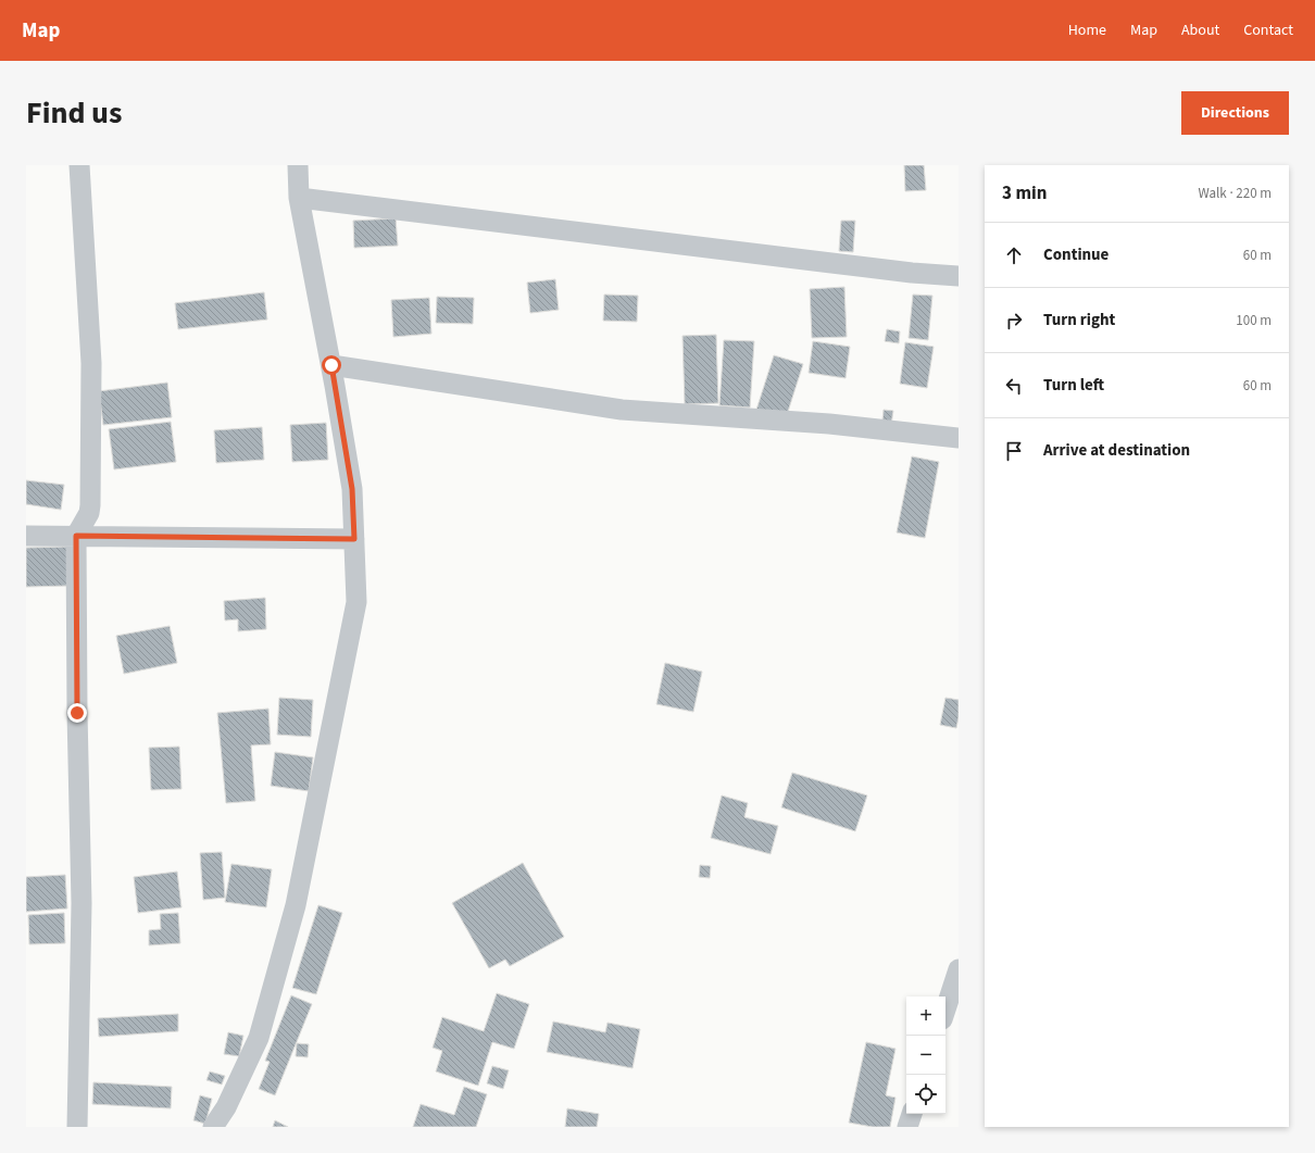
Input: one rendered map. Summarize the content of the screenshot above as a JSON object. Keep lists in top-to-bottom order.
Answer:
{
  "page": {
    "header": "Map",
    "nav": [
      "Home",
      "Map",
      "About",
      "Contact"
    ],
    "title": "Find us",
    "buttons": "Directions",
    "heading": ["3 min", "Walk · 220 m"],
    "list": [
      ["Continue", "60 m"],
      ["Turn right", "100 m"],
      ["Turn left", "60 m"],
      "Arrive at destination"
    ],
    "map_buttons": ["+", "−"]
  }
}
